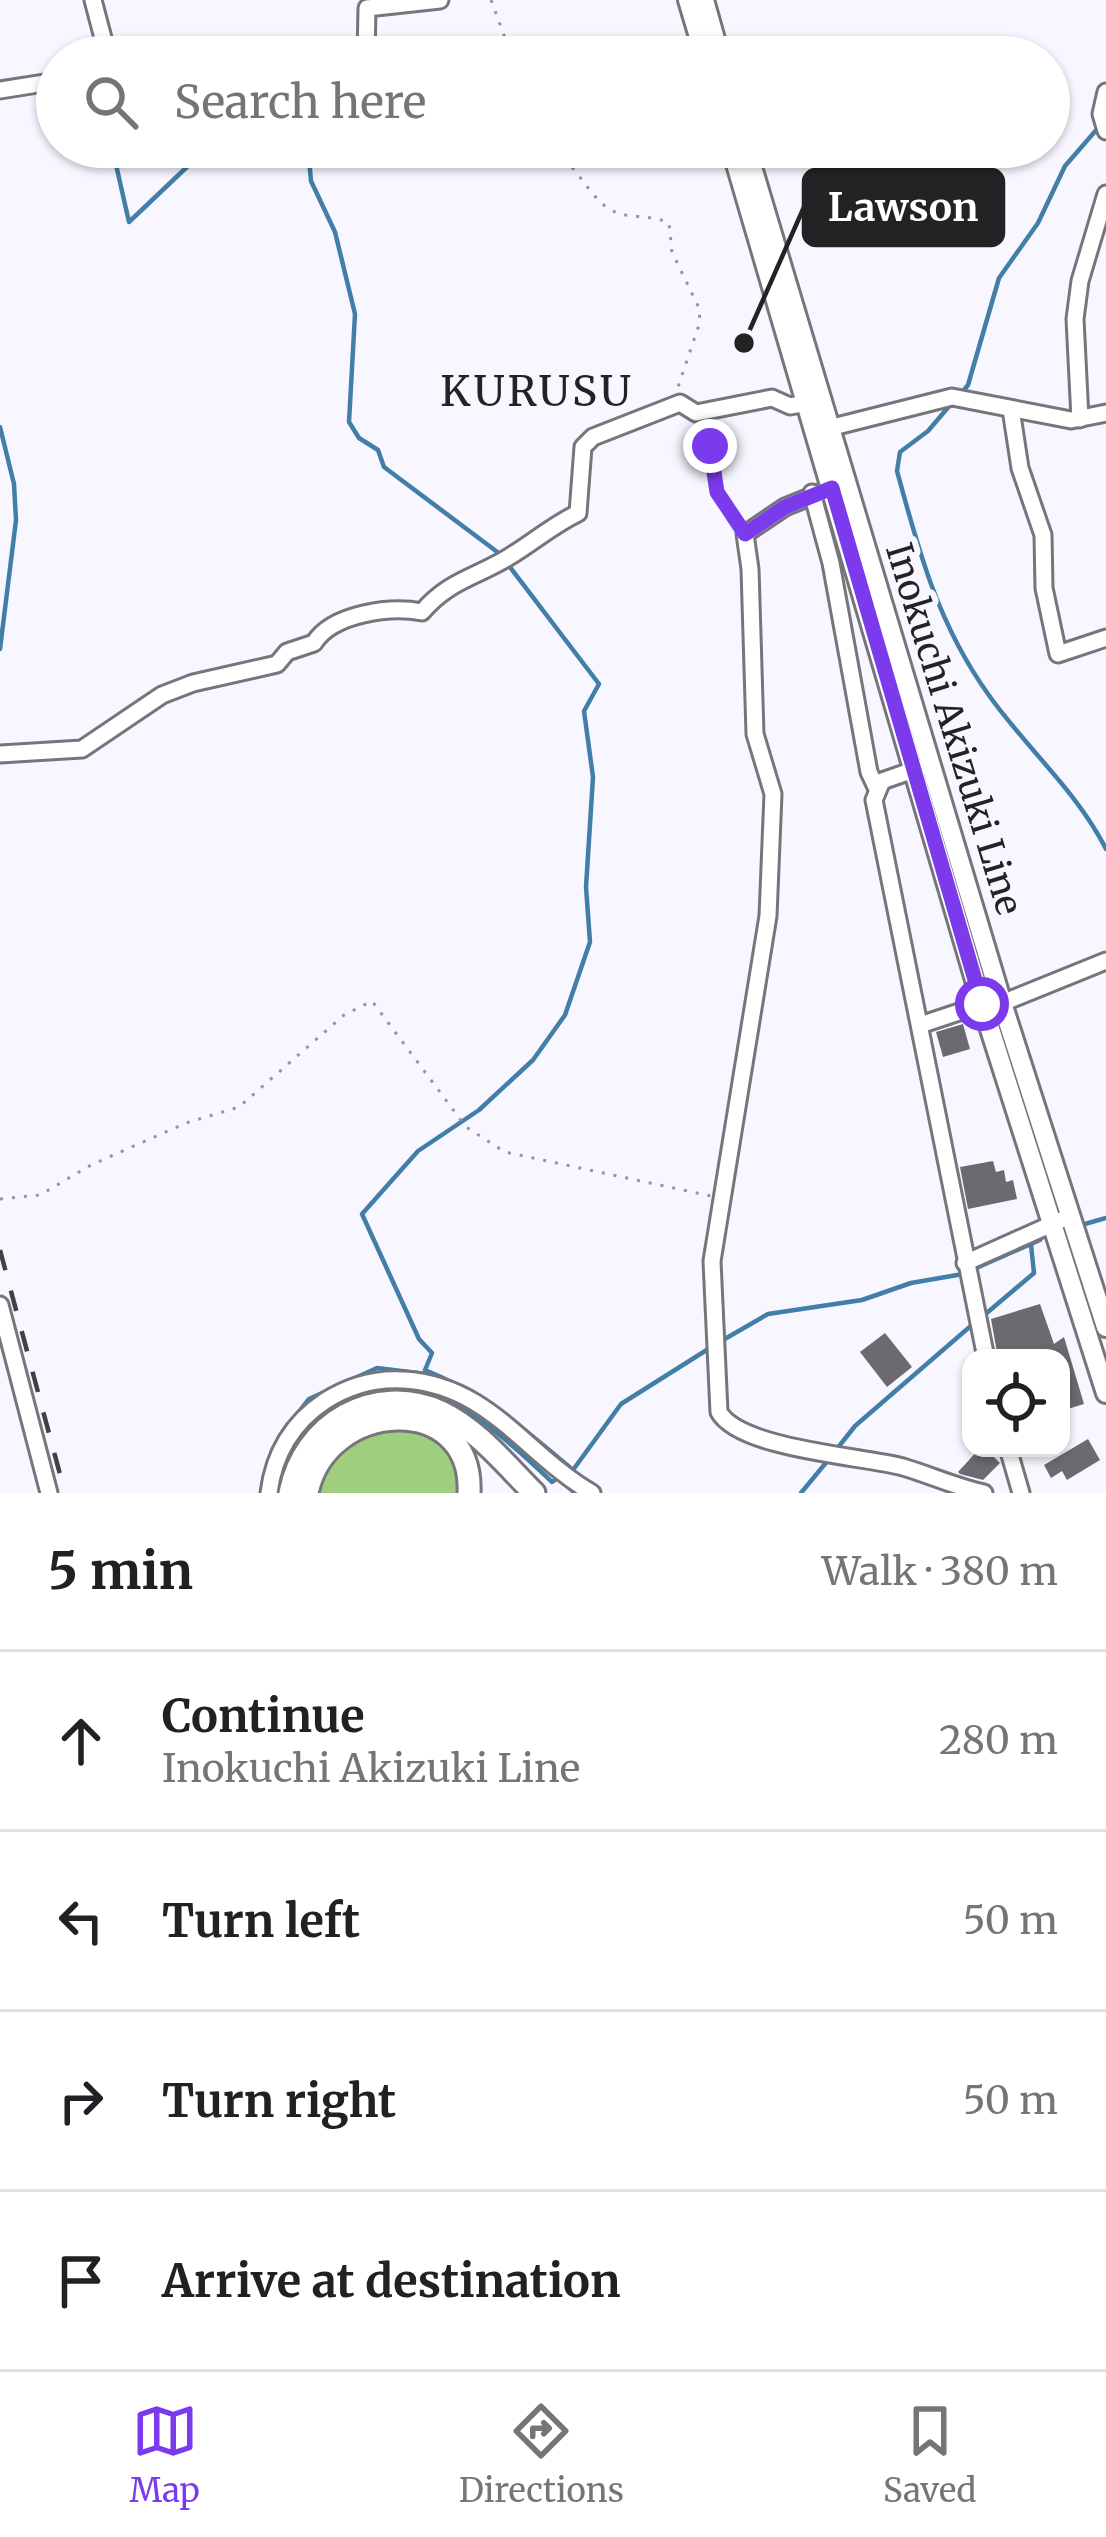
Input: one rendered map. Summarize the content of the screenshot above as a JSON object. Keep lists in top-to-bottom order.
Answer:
{
  "streets": {
    "main road": ["Inokuchi Akizuki Line"]
  },
  "districts": ["KURUSU"],
  "places": ["Lawson"],
  "page": {
    "search": "Search here",
    "heading": ["5 min", "Walk · 380 m"],
    "list": [
      ["Continue", "Inokuchi Akizuki Line", "280 m"],
      ["Turn left", "50 m"],
      ["Turn right", "50 m"],
      "Arrive at destination"
    ],
    "nav": ["Map", "Directions", "Saved"]
  }
}
